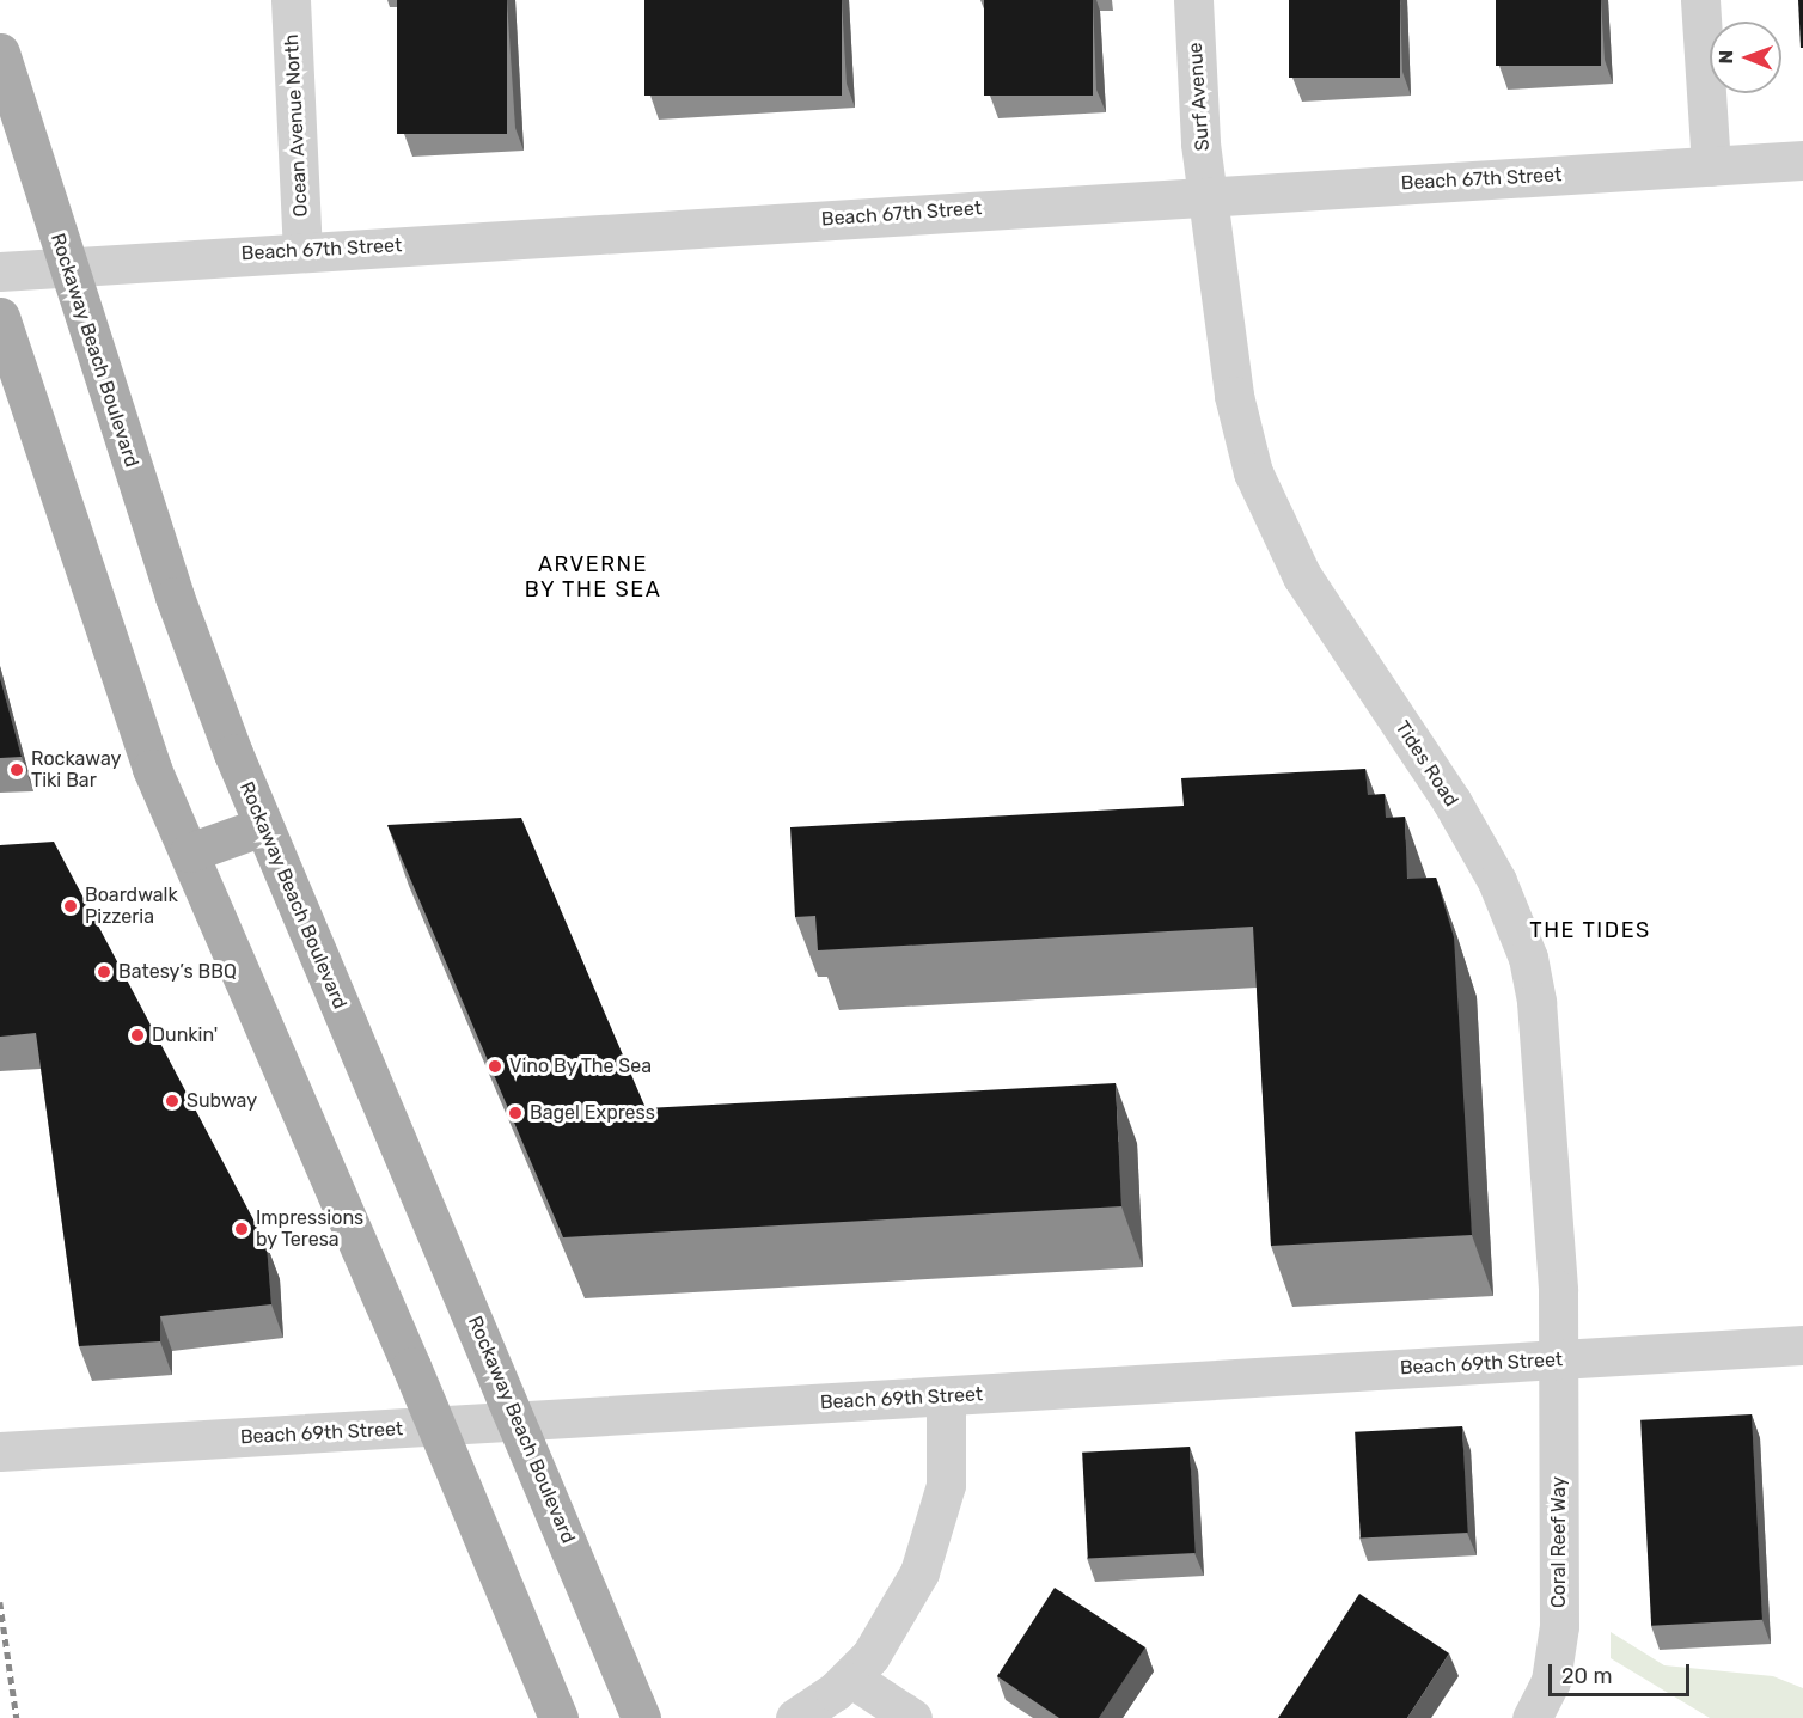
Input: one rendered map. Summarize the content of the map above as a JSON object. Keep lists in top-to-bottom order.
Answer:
{
  "streets": {
    "main road": ["Rockaway Beach Boulevard"],
    "street": [
      "Surf Avenue",
      "Ocean Avenue North",
      "Beach 67th Street",
      "Tides Road",
      "Beach 69th Street",
      "Coral Reef Way"
    ]
  },
  "crossings": [
    ["Surf Avenue", "Beach 67th Street"],
    ["Surf Avenue", "Tides Road"],
    ["Ocean Avenue North", "Beach 67th Street"],
    ["Beach 67th Street", "Rockaway Beach Boulevard"],
    ["Beach 67th Street", "Tides Road"],
    ["Rockaway Beach Boulevard", "Beach 69th Street"],
    ["Tides Road", "Beach 69th Street"],
    ["Tides Road", "Coral Reef Way"],
    ["Beach 69th Street", "Coral Reef Way"]
  ],
  "districts": ["ARVERNE BY THE SEA", "THE TIDES"],
  "places": [
    "Rockaway Tiki Bar",
    "Boardwalk Pizzeria",
    "Batesy’s BBQ",
    "Dunkin'",
    "Vino By The Sea",
    "Subway",
    "Bagel Express",
    "Impressions by Teresa"
  ],
  "scale_bar": "20 m",
  "north": "left"
}
